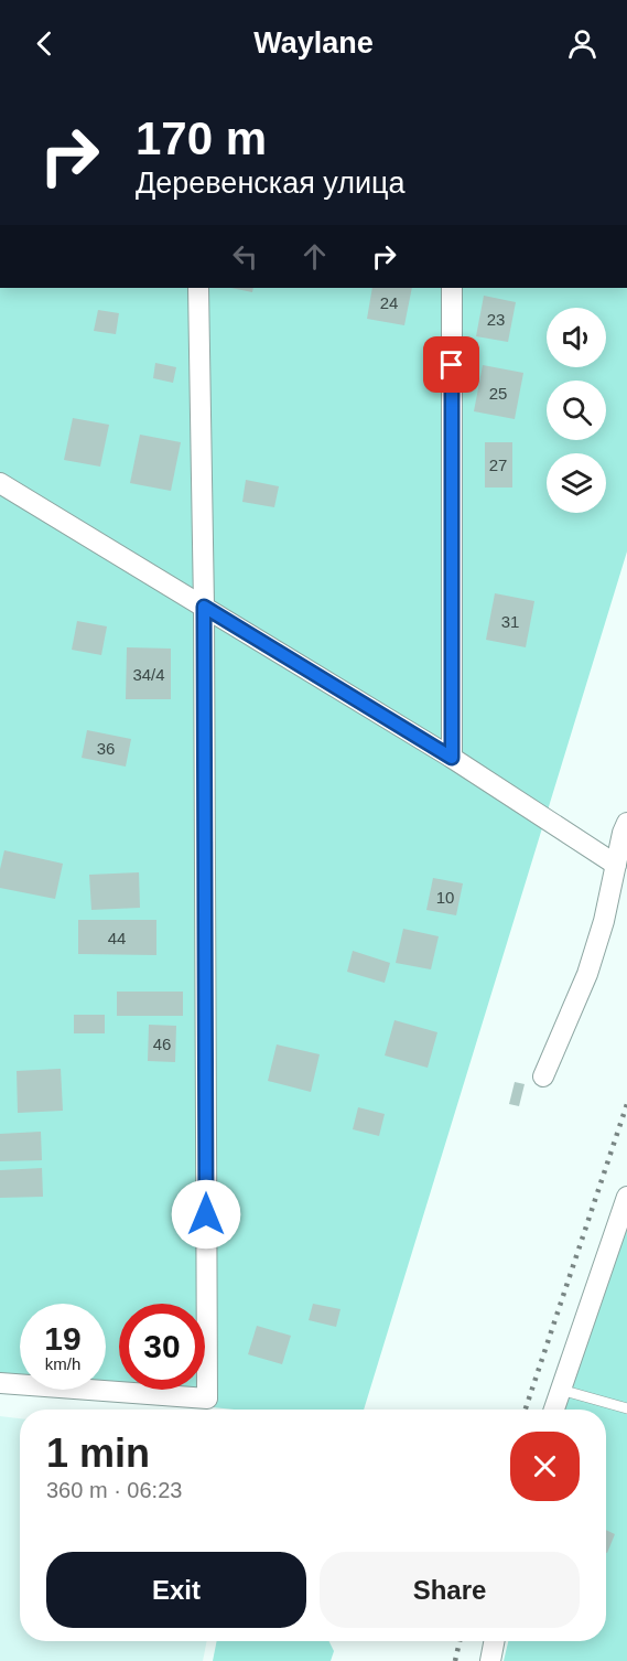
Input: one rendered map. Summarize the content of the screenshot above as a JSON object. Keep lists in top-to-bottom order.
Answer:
{
  "house_numbers": [
    "24",
    "23",
    "25",
    "27",
    "31",
    "34/4",
    "36",
    "10",
    "44",
    "46"
  ],
  "page": {
    "header": "Waylane",
    "turn": ["170 m", "Деревенская улица"],
    "speed": "19 km/h",
    "limit": "30",
    "heading": ["1 min", "360 m · 06:23"],
    "buttons": ["Exit", "Share"]
  }
}
